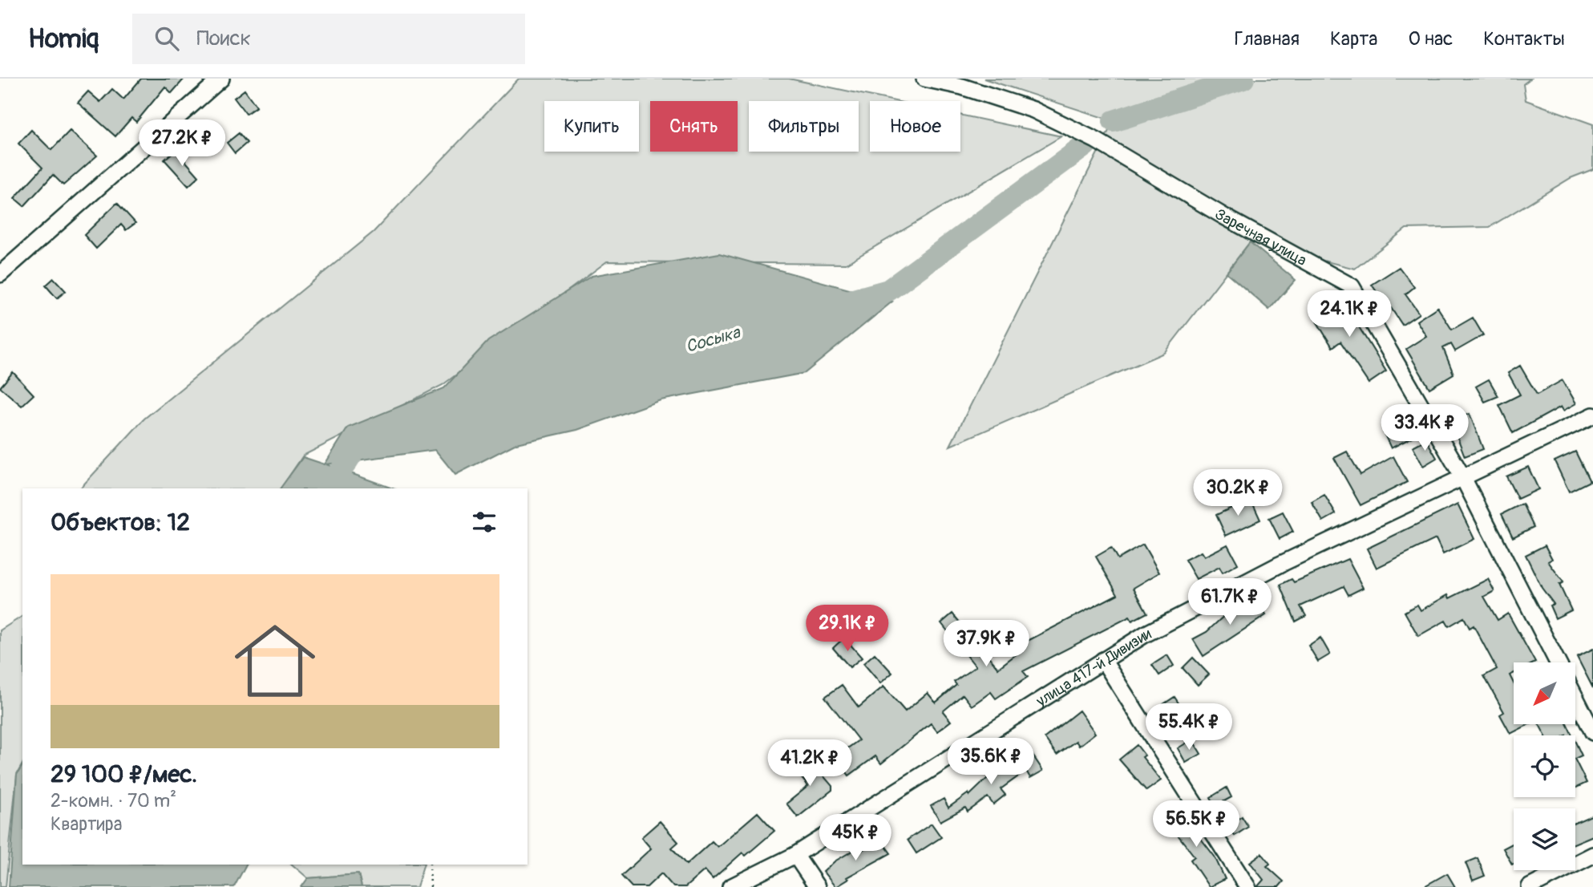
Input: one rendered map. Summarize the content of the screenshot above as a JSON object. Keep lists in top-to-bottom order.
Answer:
{
  "streets": {
    "street": ["Заречная улица", "улица 417-й Дивизии"]
  },
  "crossings": [
    ["Заречная улица", "улица 417-й Дивизии"]
  ],
  "water": ["Сосыка"],
  "north": "bottom left",
  "page": {
    "header": "Homiq",
    "search": "Поиск",
    "nav": [
      "Главная",
      "Карта",
      "О нас",
      "Контакты"
    ],
    "chip": [
      "Купить",
      "Снять",
      "Фильтры",
      "Новое"
    ],
    "price": [
      "27.2K ₽",
      "24.1K ₽",
      "33.4K ₽",
      "30.2K ₽",
      "61.7K ₽",
      "29.1K ₽",
      "37.9K ₽",
      "55.4K ₽",
      "35.6K ₽",
      "41.2K ₽",
      "56.5K ₽",
      "45K ₽"
    ],
    "heading": "Объектов: 12",
    "list": [
      {
        "name": "29 100 ₽/мес.",
        "note": "2-комн. · 70 m² · Квартира"
      }
    ]
  }
}
